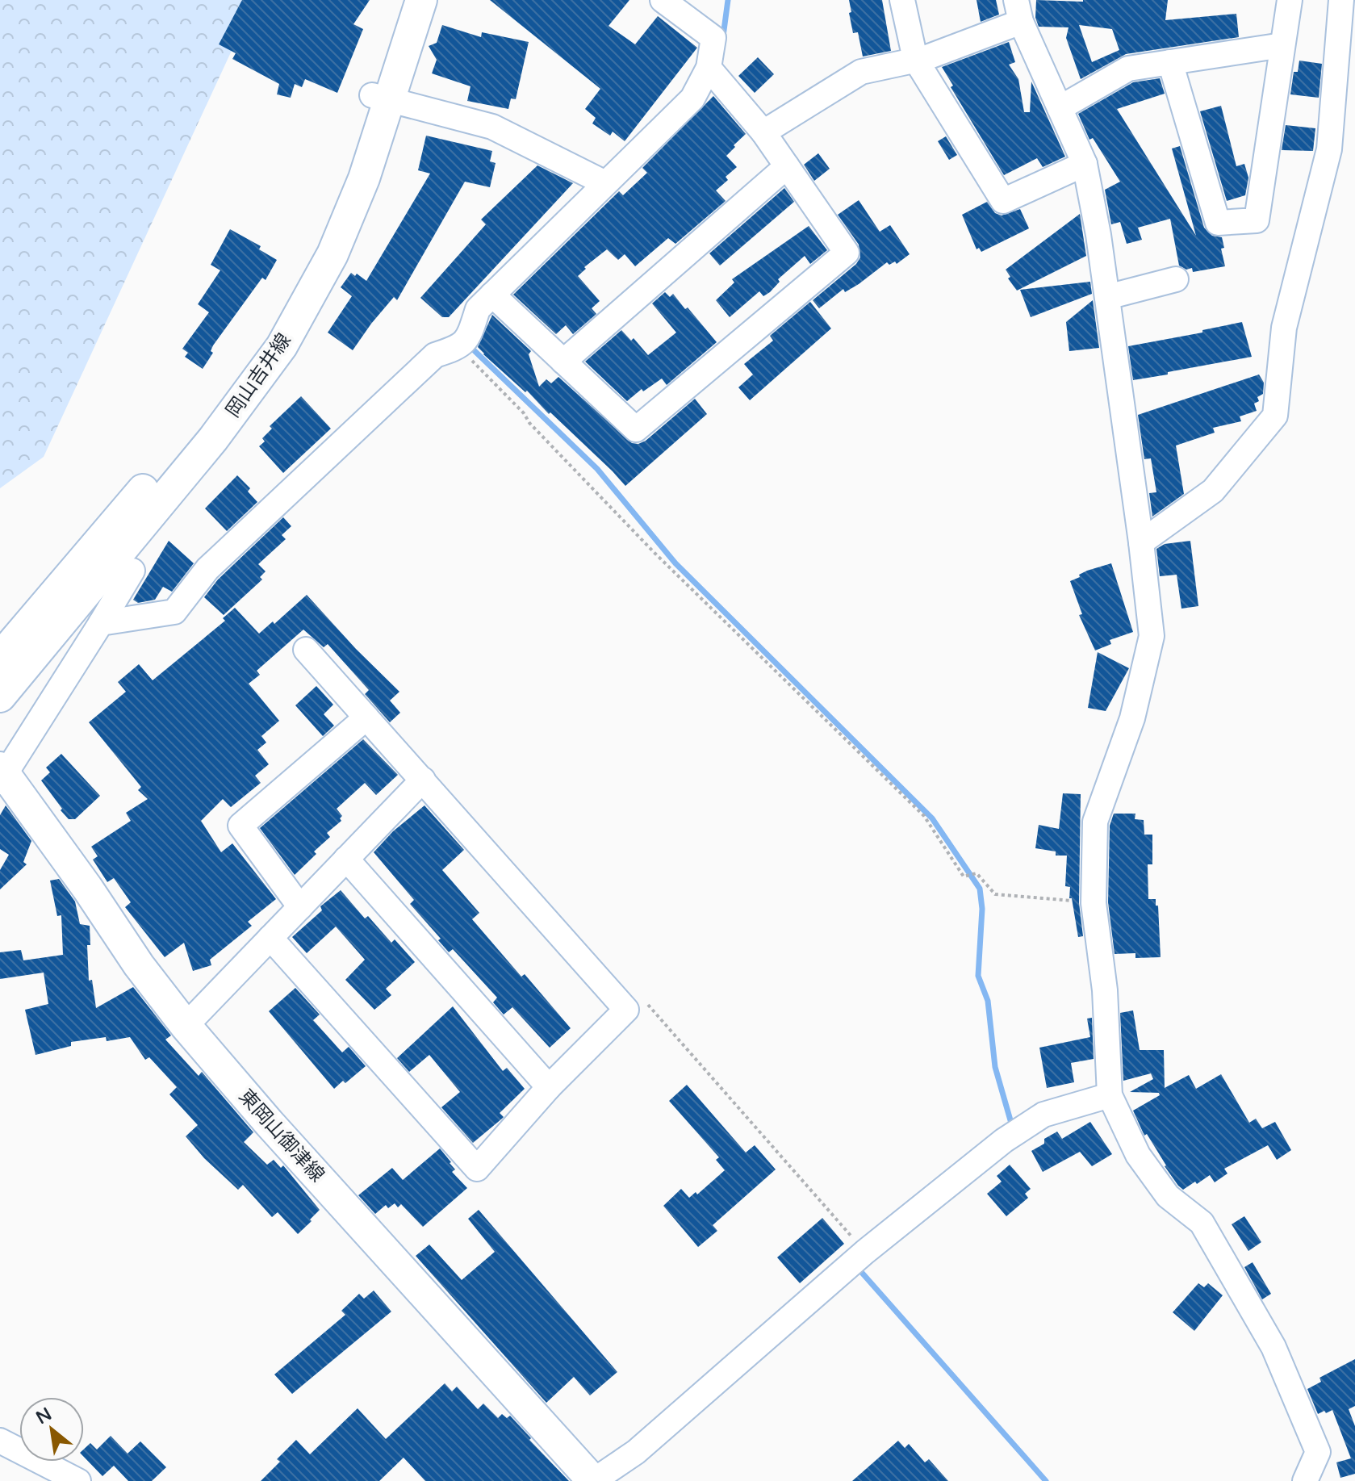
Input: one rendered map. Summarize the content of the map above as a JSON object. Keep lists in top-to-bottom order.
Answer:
{
  "streets": {
    "main road": ["岡山吉井線", "東岡山御津線"]
  },
  "north": "top left"
}
